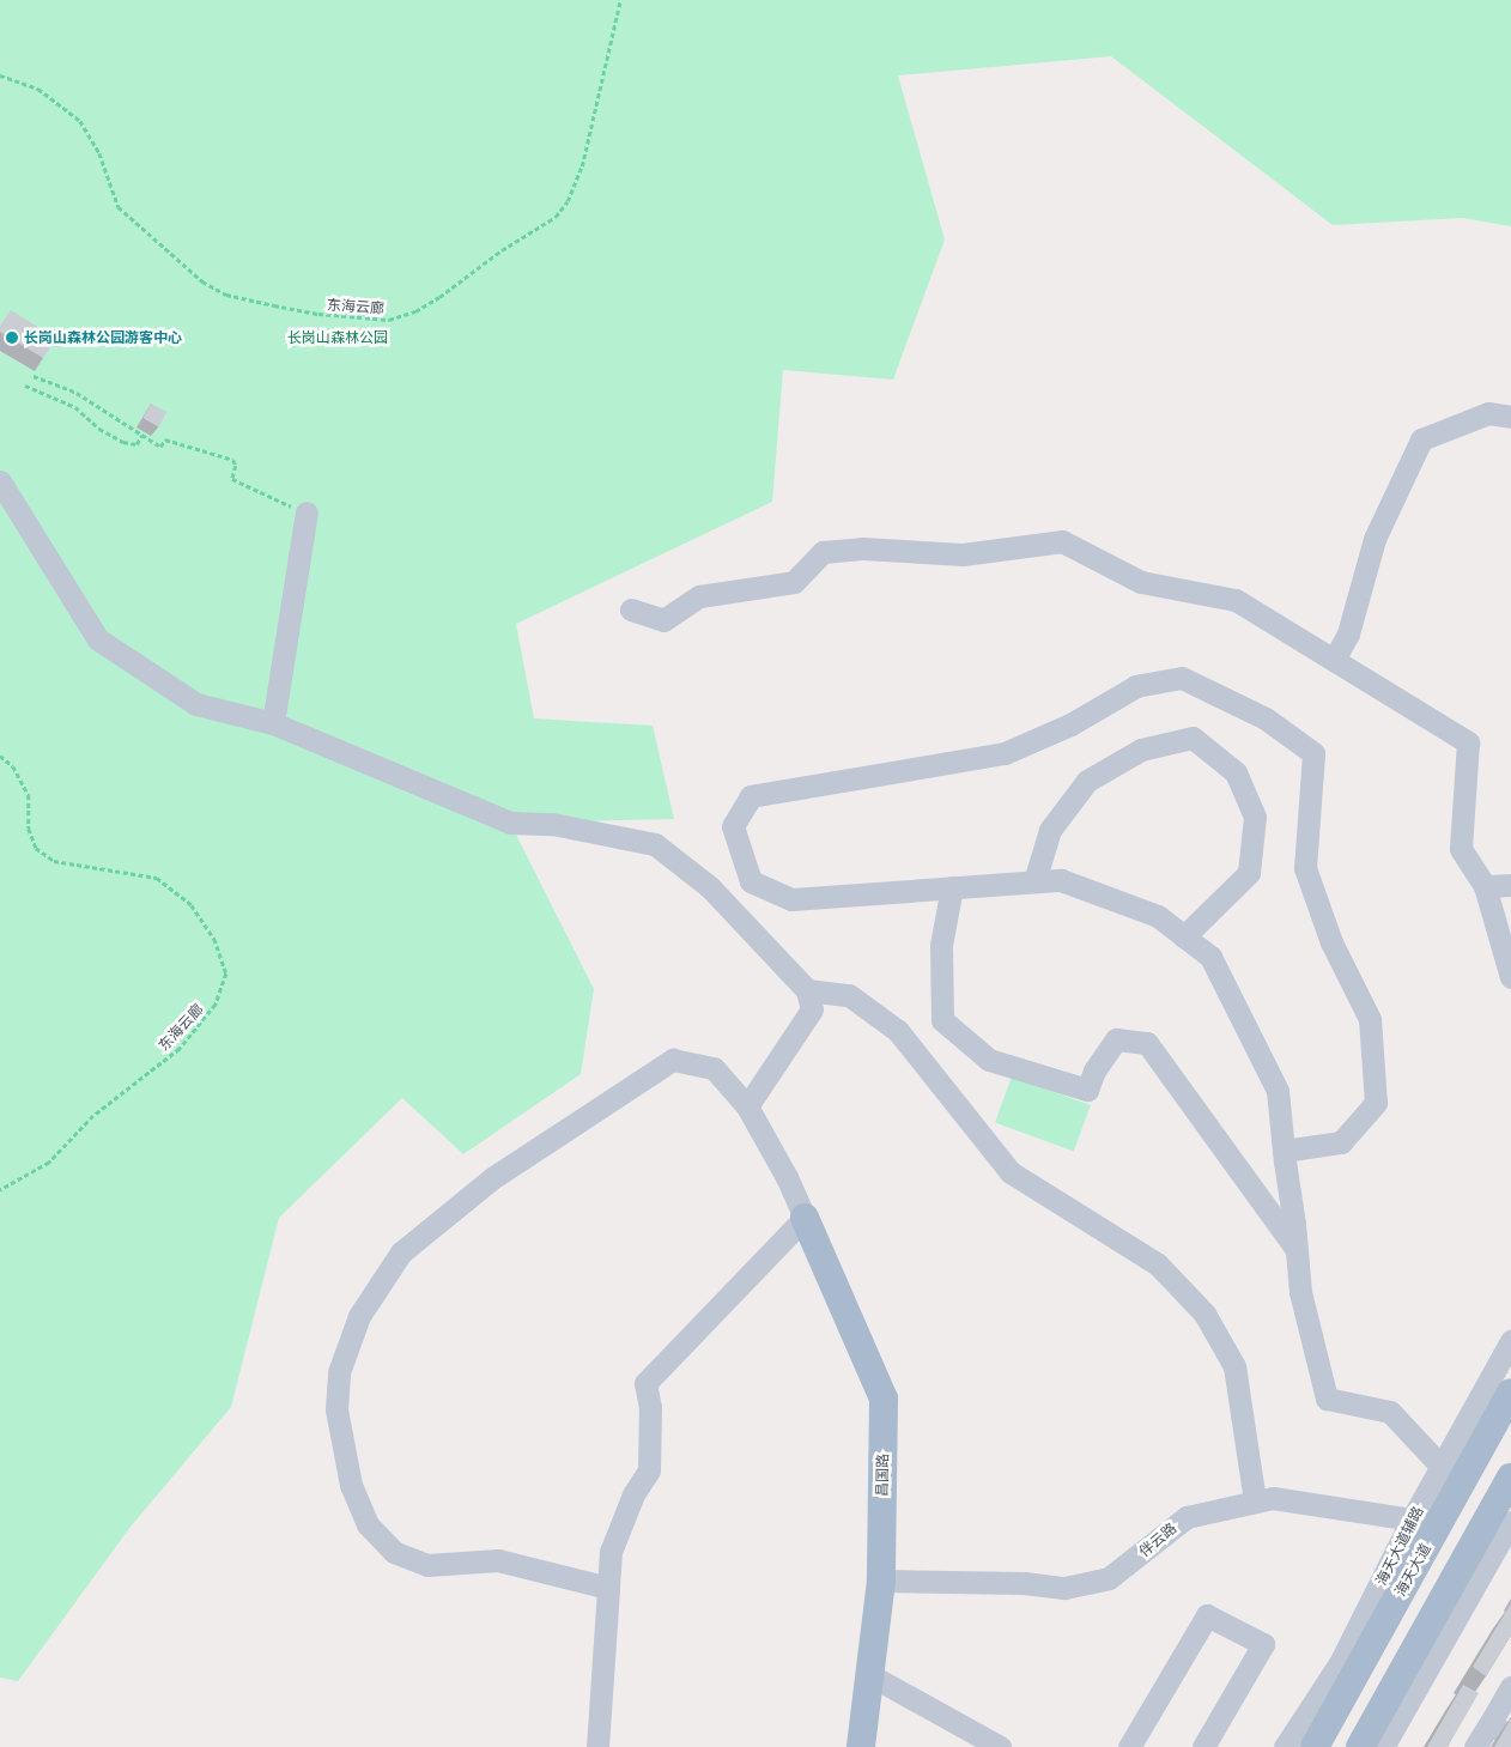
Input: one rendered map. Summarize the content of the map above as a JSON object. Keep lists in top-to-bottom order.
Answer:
{
  "streets": {
    "main road": ["昌国路", "海天大道"],
    "street": ["伴云路", "海天大道辅路"],
    "path": ["东海云廊"]
  },
  "crossings": [
    ["昌国路", "伴云路"],
    ["伴云路", "海天大道辅路"],
    ["伴云路", "海天大道"],
    ["海天大道辅路", "海天大道"]
  ],
  "parks": ["长岗山森林公园"],
  "places": ["长岗山森林公园游客中心"]
}
